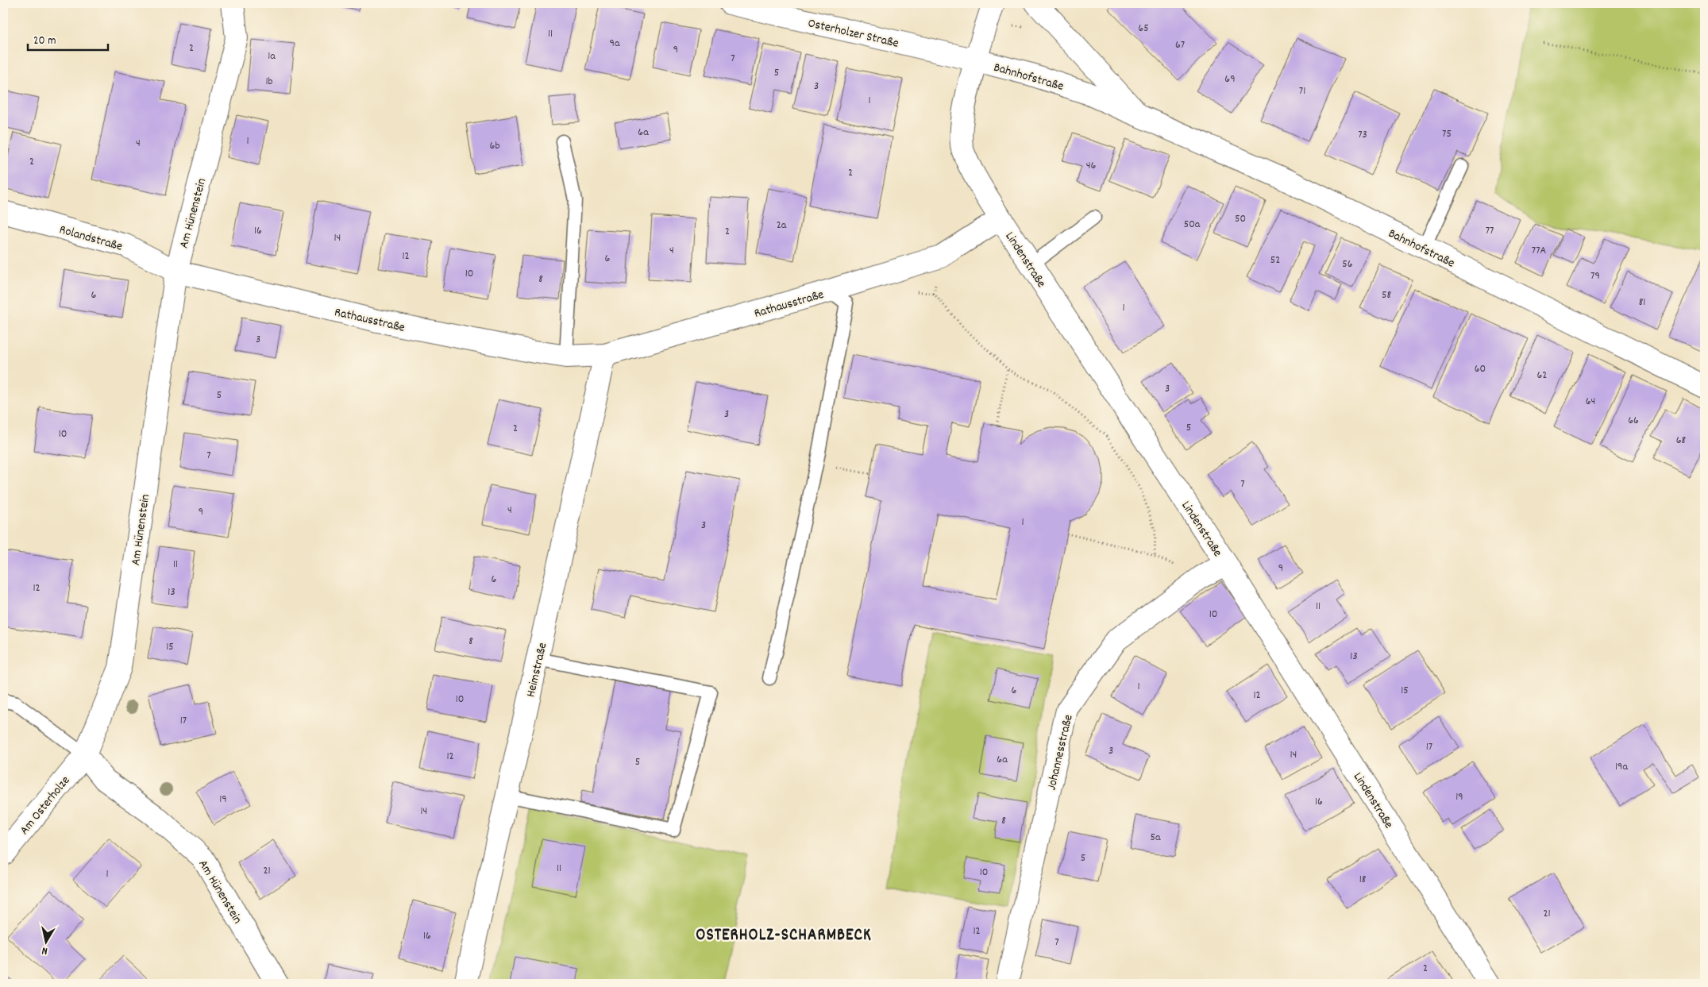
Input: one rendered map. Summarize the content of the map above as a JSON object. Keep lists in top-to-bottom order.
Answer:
{
  "streets": {
    "street": [
      "Osterholzer Straße",
      "Bahnhofstraße",
      "Am Hünenstein",
      "Rolandstraße",
      "Lindenstraße",
      "Rathausstraße",
      "Heimstraße",
      "Johannesstraße",
      "Am Osterholze"
    ]
  },
  "crossings": [
    ["Osterholzer Straße", "Bahnhofstraße"],
    ["Osterholzer Straße", "Lindenstraße"],
    ["Bahnhofstraße", "Lindenstraße"],
    ["Am Hünenstein", "Rolandstraße"],
    ["Am Hünenstein", "Rathausstraße"],
    ["Am Hünenstein", "Am Osterholze"],
    ["Rolandstraße", "Rathausstraße"],
    ["Lindenstraße", "Rathausstraße"],
    ["Lindenstraße", "Johannesstraße"],
    ["Rathausstraße", "Heimstraße"]
  ],
  "districts": ["OSTERHOLZ-SCHARMBECK"],
  "house_numbers": [
    "65",
    "11",
    "9a",
    "67",
    "2",
    "9",
    "1a",
    "7",
    "5",
    "69",
    "1b",
    "3",
    "71",
    "1",
    "6a",
    "75",
    "73",
    "1",
    "4",
    "6b",
    "2",
    "46",
    "2",
    "50",
    "50a",
    "2a",
    "16",
    "77",
    "2",
    "14",
    "4",
    "77A",
    "12",
    "6",
    "52",
    "56",
    "10",
    "79",
    "8",
    "6",
    "58",
    "81",
    "1",
    "3",
    "60",
    "62",
    "3",
    "5",
    "64",
    "3",
    "66",
    "5",
    "2",
    "10",
    "68",
    "7",
    "7",
    "4",
    "9",
    "1",
    "3",
    "11",
    "9",
    "6",
    "12",
    "13",
    "11",
    "10",
    "8",
    "15",
    "13",
    "1",
    "6",
    "15",
    "12",
    "10",
    "17",
    "17",
    "3",
    "14",
    "12",
    "6a",
    "5",
    "19a",
    "19",
    "19",
    "16",
    "14",
    "8",
    "5a",
    "5",
    "11",
    "21",
    "10",
    "1",
    "18",
    "21",
    "12",
    "16",
    "7",
    "2"
  ],
  "scale_bar": "20 m",
  "north": "bottom"
}
